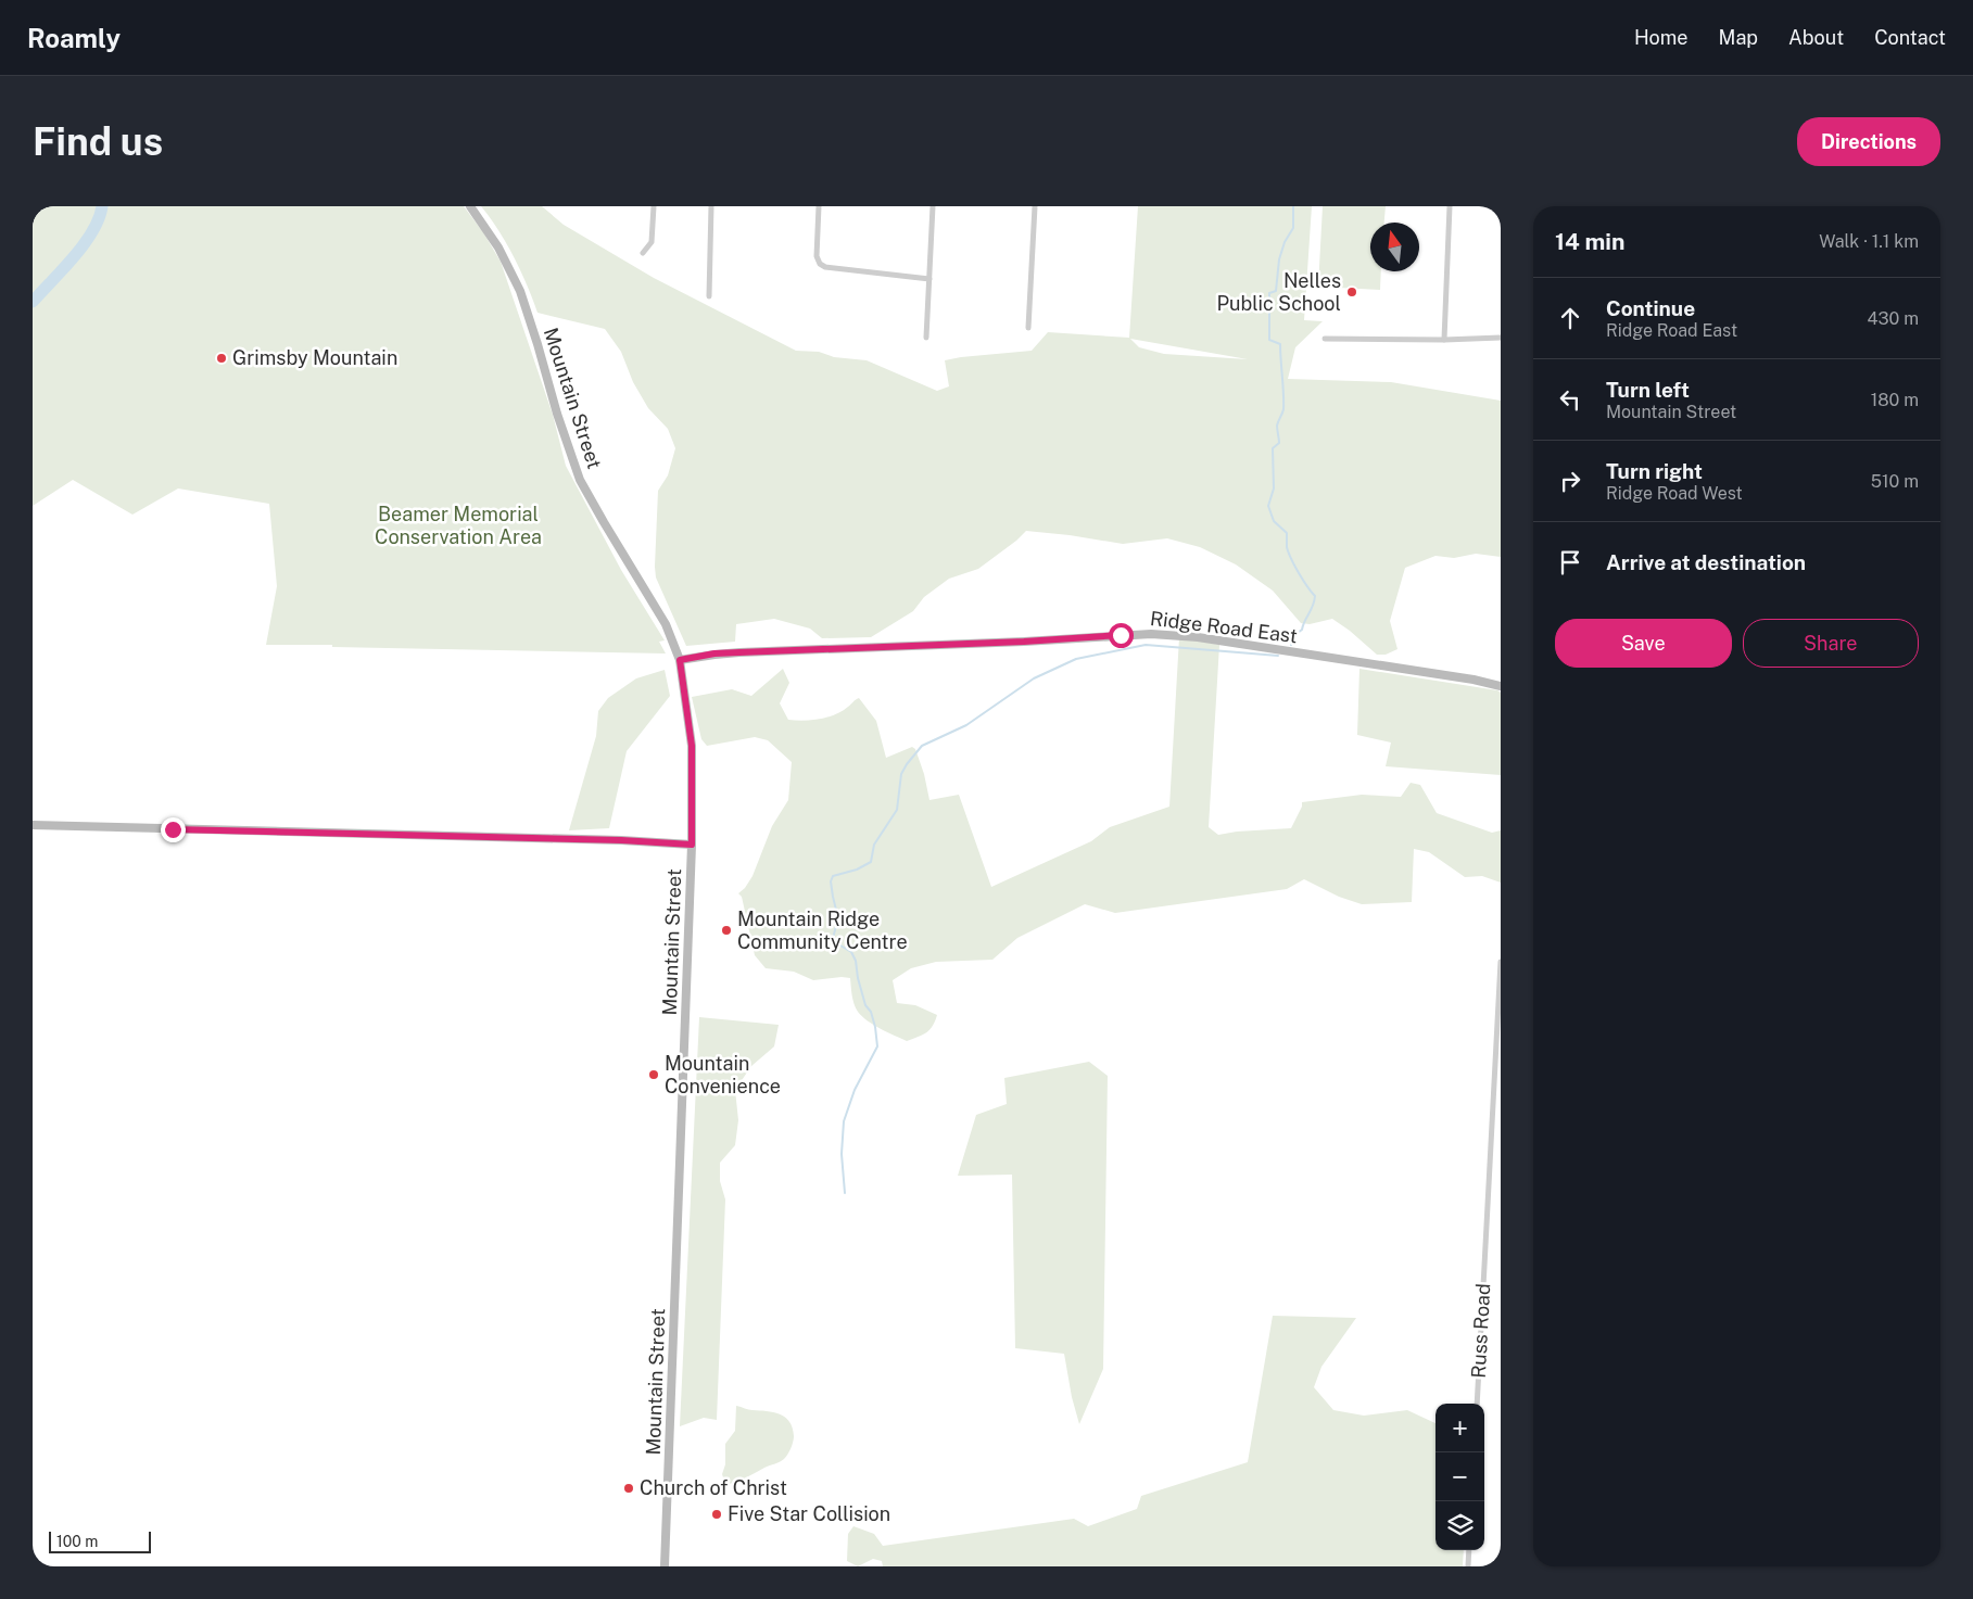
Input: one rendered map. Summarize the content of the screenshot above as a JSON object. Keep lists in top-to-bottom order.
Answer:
{
  "streets": {
    "main road": ["Mountain Street", "Ridge Road East"],
    "street": ["Russ Road"]
  },
  "crossings": [
    ["Mountain Street", "Ridge Road East"]
  ],
  "parks": ["Beamer Memorial Conservation Area"],
  "places": [
    "Nelles Public School",
    "Grimsby Mountain",
    "Mountain Ridge Community Centre",
    "Mountain Convenience",
    "Church of Christ",
    "Five Star Collision"
  ],
  "scale_bar": "100 m",
  "north": "top",
  "page": {
    "header": "Roamly",
    "nav": [
      "Home",
      "Map",
      "About",
      "Contact"
    ],
    "buttons": [
      "Directions",
      ["Save", "Share"]
    ],
    "title": "Find us",
    "heading": ["14 min", "Walk · 1.1 km"],
    "list": [
      ["Continue", "Ridge Road East", "430 m"],
      ["Turn left", "Mountain Street", "180 m"],
      ["Turn right", "Ridge Road West", "510 m"],
      "Arrive at destination"
    ],
    "map_buttons": ["+", "−"],
    "scale": "100 m"
  }
}
